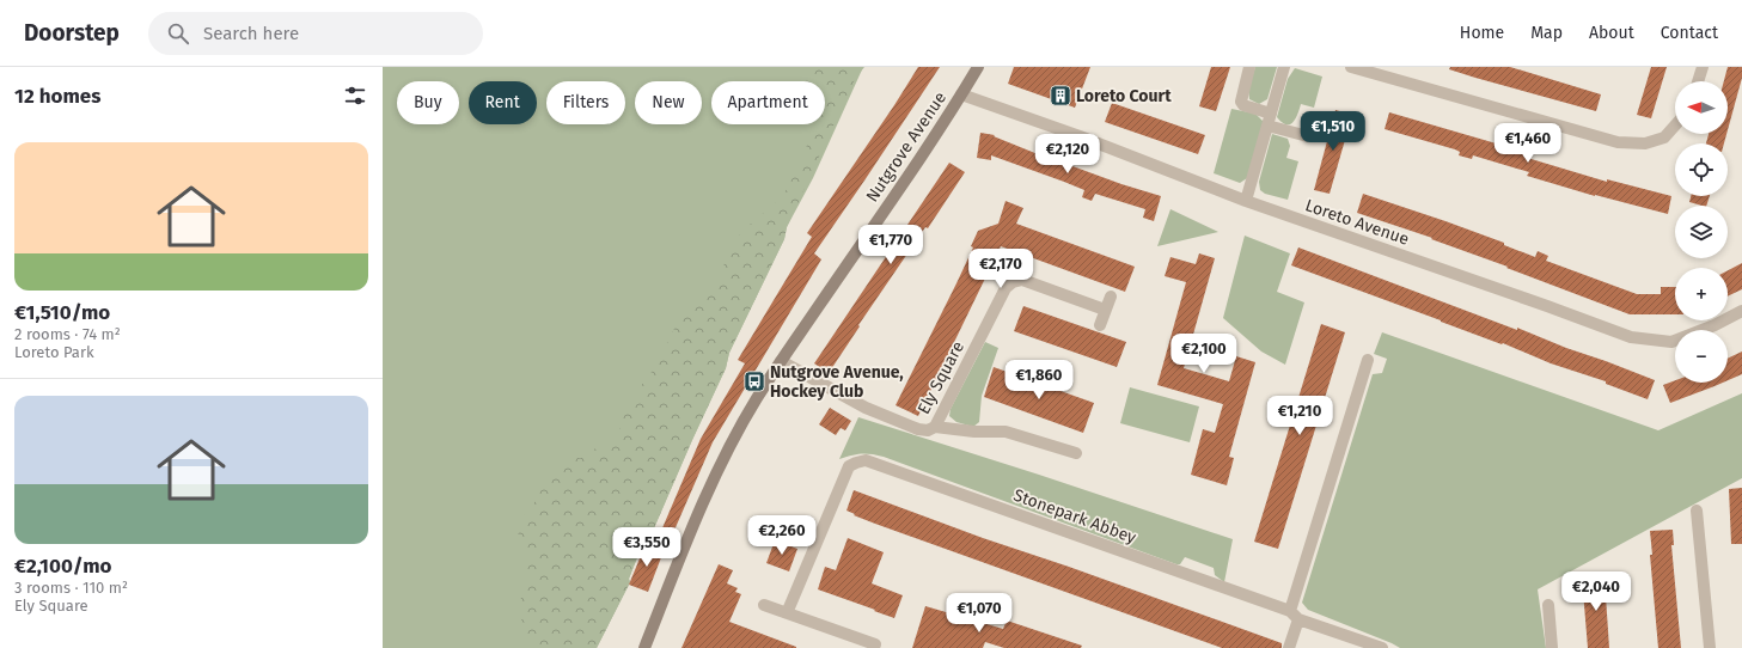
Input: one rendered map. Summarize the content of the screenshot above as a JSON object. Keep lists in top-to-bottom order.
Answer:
{
  "streets": {
    "main road": ["Nutgrove Avenue"],
    "street": ["Loreto Avenue", "Ely Square", "Stonepark Abbey"]
  },
  "crossings": [
    ["Nutgrove Avenue", "Loreto Avenue"],
    ["Nutgrove Avenue", "Ely Square"]
  ],
  "places": {
    "building": ["Loreto Court"],
    "bus stop": ["Nutgrove Avenue, Hockey Club"]
  },
  "north": "left",
  "page": {
    "header": "Doorstep",
    "search": "Search here",
    "nav": [
      "Home",
      "Map",
      "About",
      "Contact"
    ],
    "heading": "12 homes",
    "map_buttons": ["+", "−"],
    "chip": [
      "Buy",
      "Rent",
      "Filters",
      "New",
      "Apartment"
    ],
    "price": [
      "€1,510",
      "€1,460",
      "€2,120",
      "€1,770",
      "€2,170",
      "€2,100",
      "€1,860",
      "€1,210",
      "€2,260",
      "€3,550",
      "€2,040",
      "€1,070"
    ],
    "list": [
      {
        "name": "€1,510/mo",
        "note": "2 rooms · 74 m² · Loreto Park"
      },
      {
        "name": "€2,100/mo",
        "note": "3 rooms · 110 m² · Ely Square"
      }
    ]
  }
}
